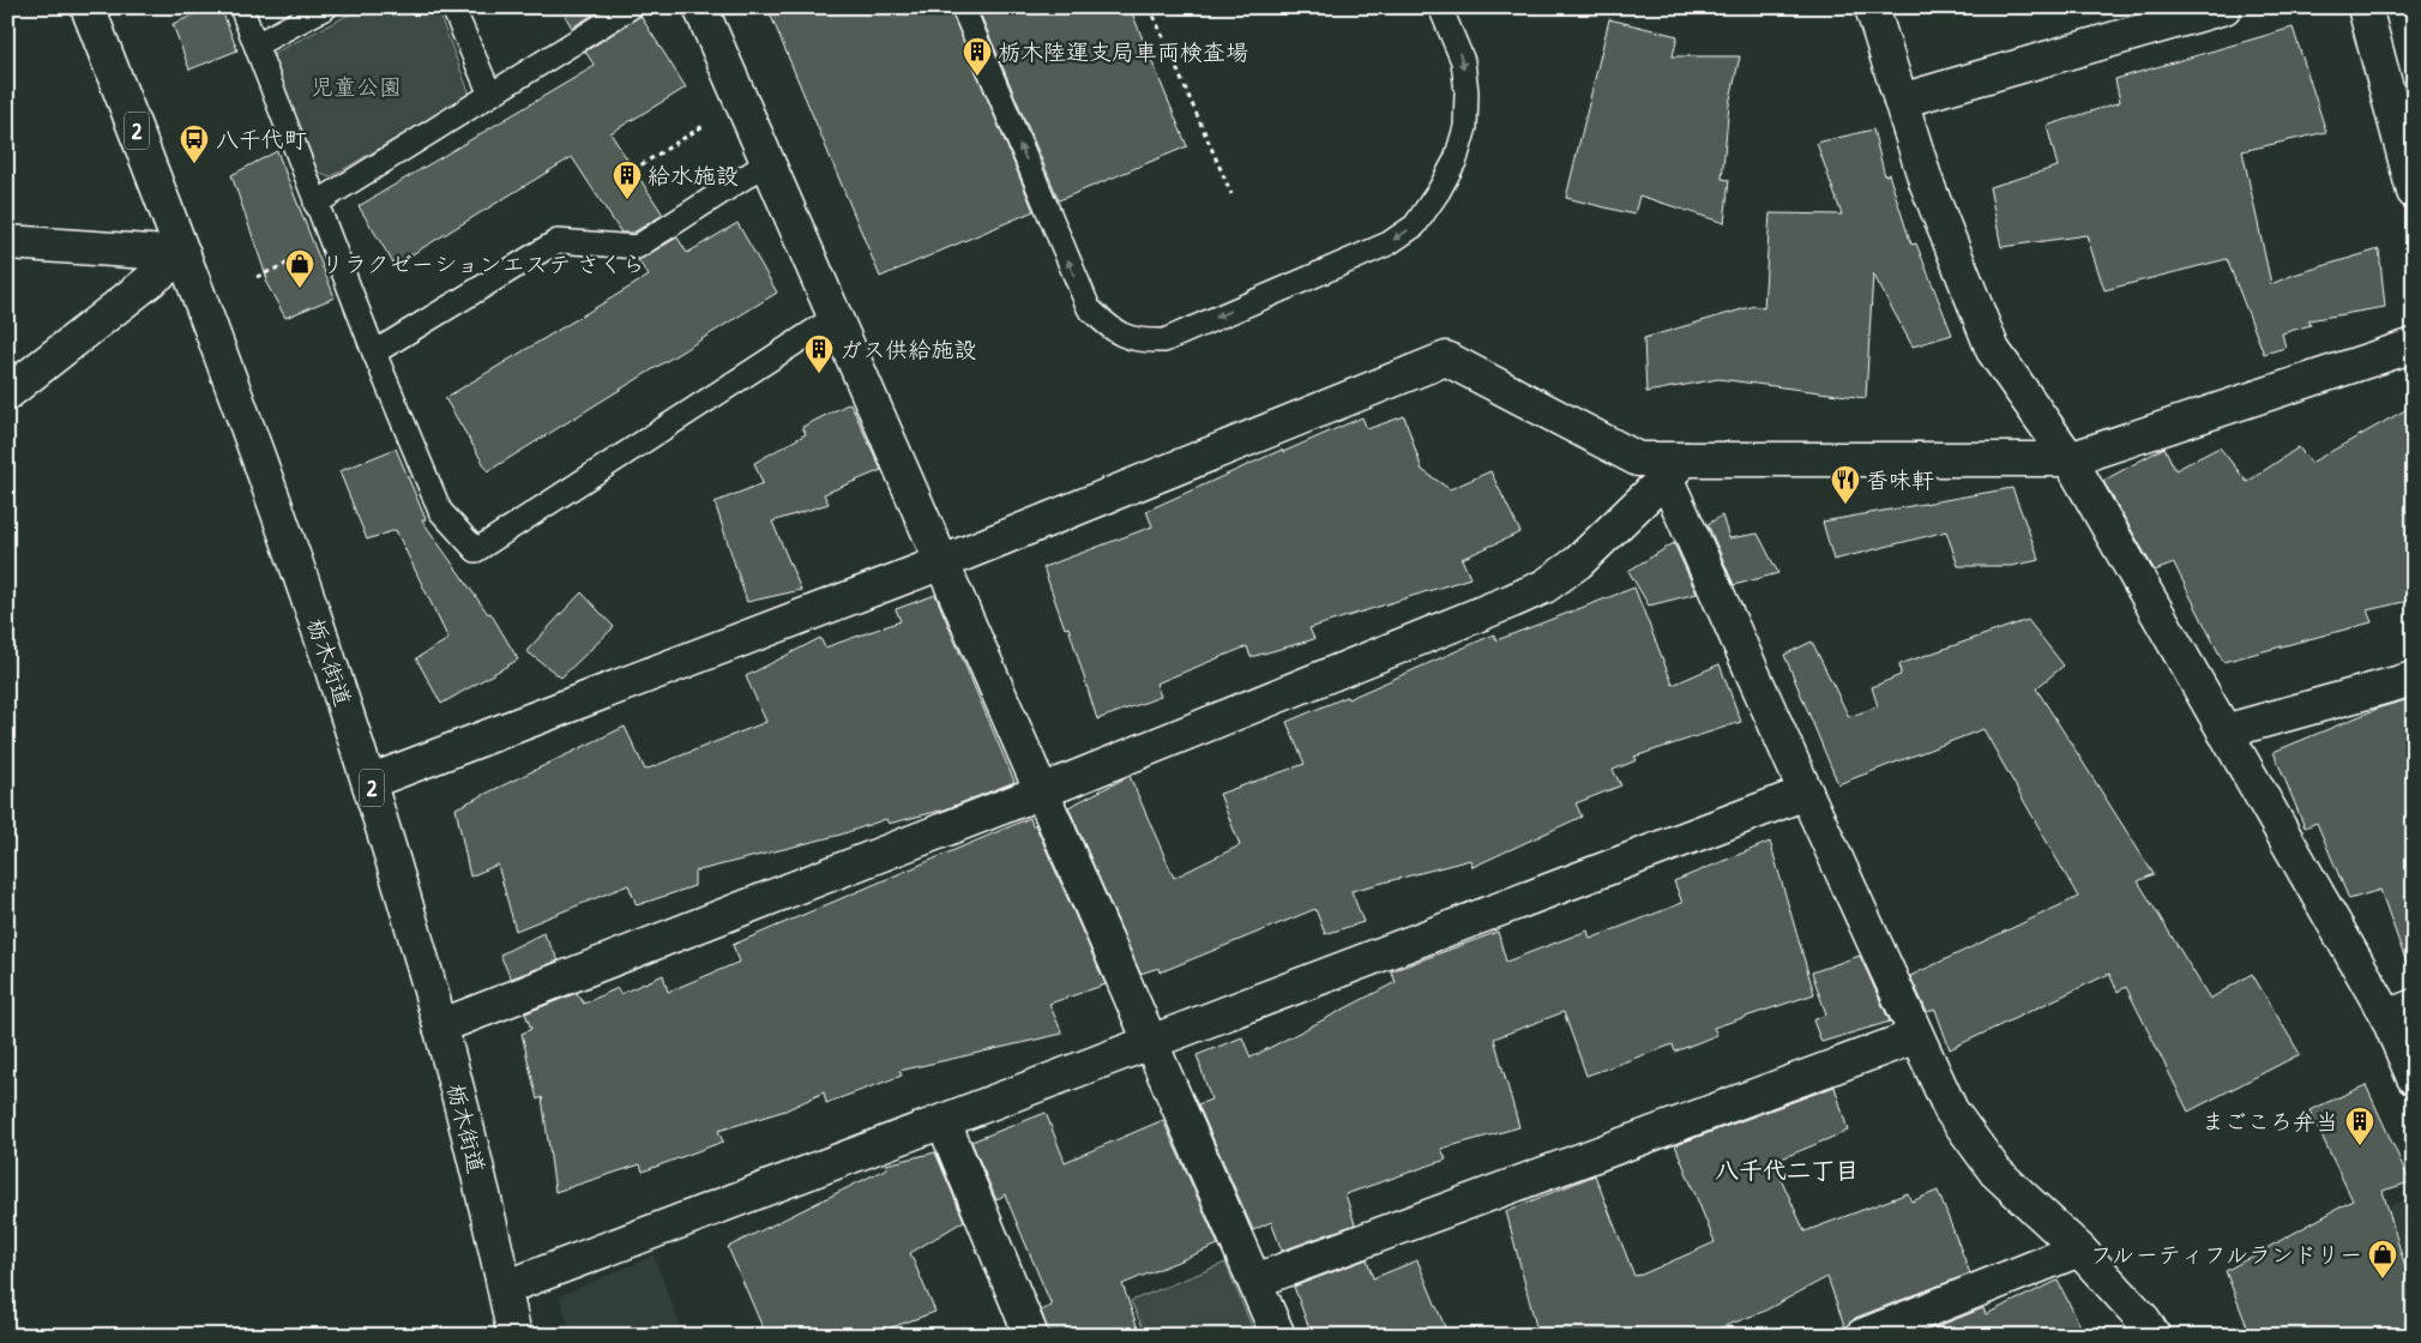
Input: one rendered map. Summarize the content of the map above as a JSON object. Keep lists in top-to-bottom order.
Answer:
{
  "streets": {
    "street": ["2", "栃木街道"]
  },
  "districts": ["八千代二丁目"],
  "parks": ["児童公園"],
  "places": {
    "building": [
      "栃木陸運支局車両検査場",
      "給水施設",
      "ガス供給施設",
      "まごころ弁当"
    ],
    "bus stop": ["八千代町"],
    "shop": ["リラクゼーションエステ さくら", "フルーティフルランドリー"],
    "restaurant": ["香味軒"]
  }
}
